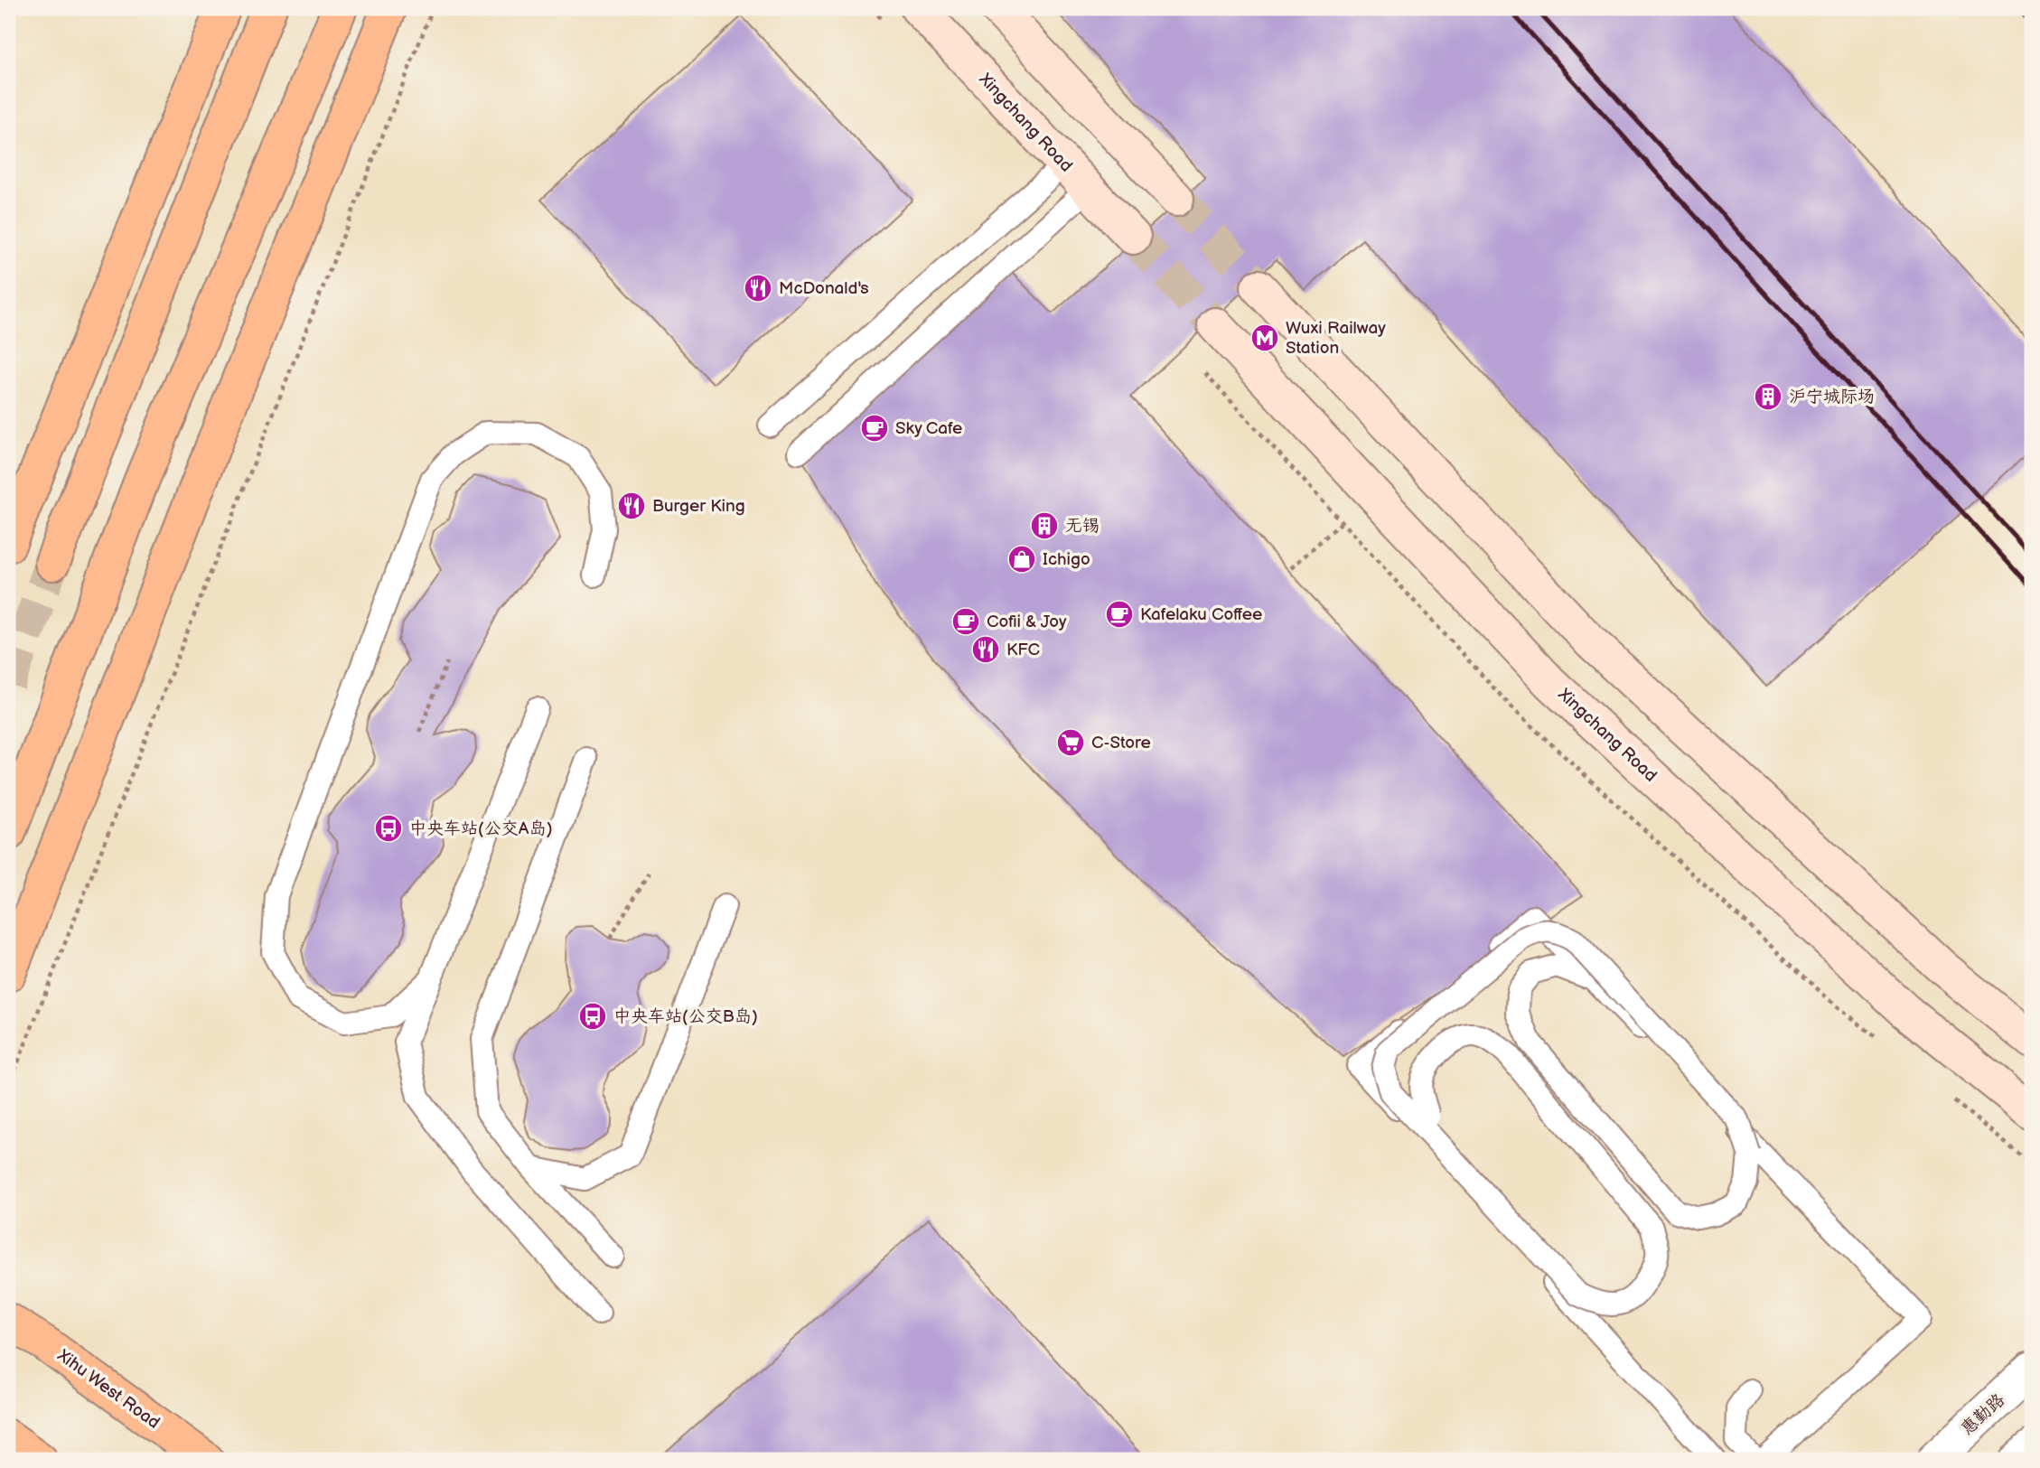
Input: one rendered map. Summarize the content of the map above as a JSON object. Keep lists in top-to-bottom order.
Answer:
{
  "streets": {
    "main road": ["Xingchang Road", "Xihu West Road"],
    "street": ["惠勤路"]
  },
  "places": {
    "restaurant": ["McDonald's", "Burger King", "KFC"],
    "metro station": ["Wuxi Railway Station"],
    "building": ["沪宁城际场", "无锡"],
    "cafe": ["Sky Cafe", "Kafelaku Coffee", "Cofii & Joy"],
    "shop": ["Ichigo"],
    "supermarket": ["C-Store"],
    "bus stop": ["中央车站(公交A岛)", "中央车站(公交B岛)"]
  }
}
